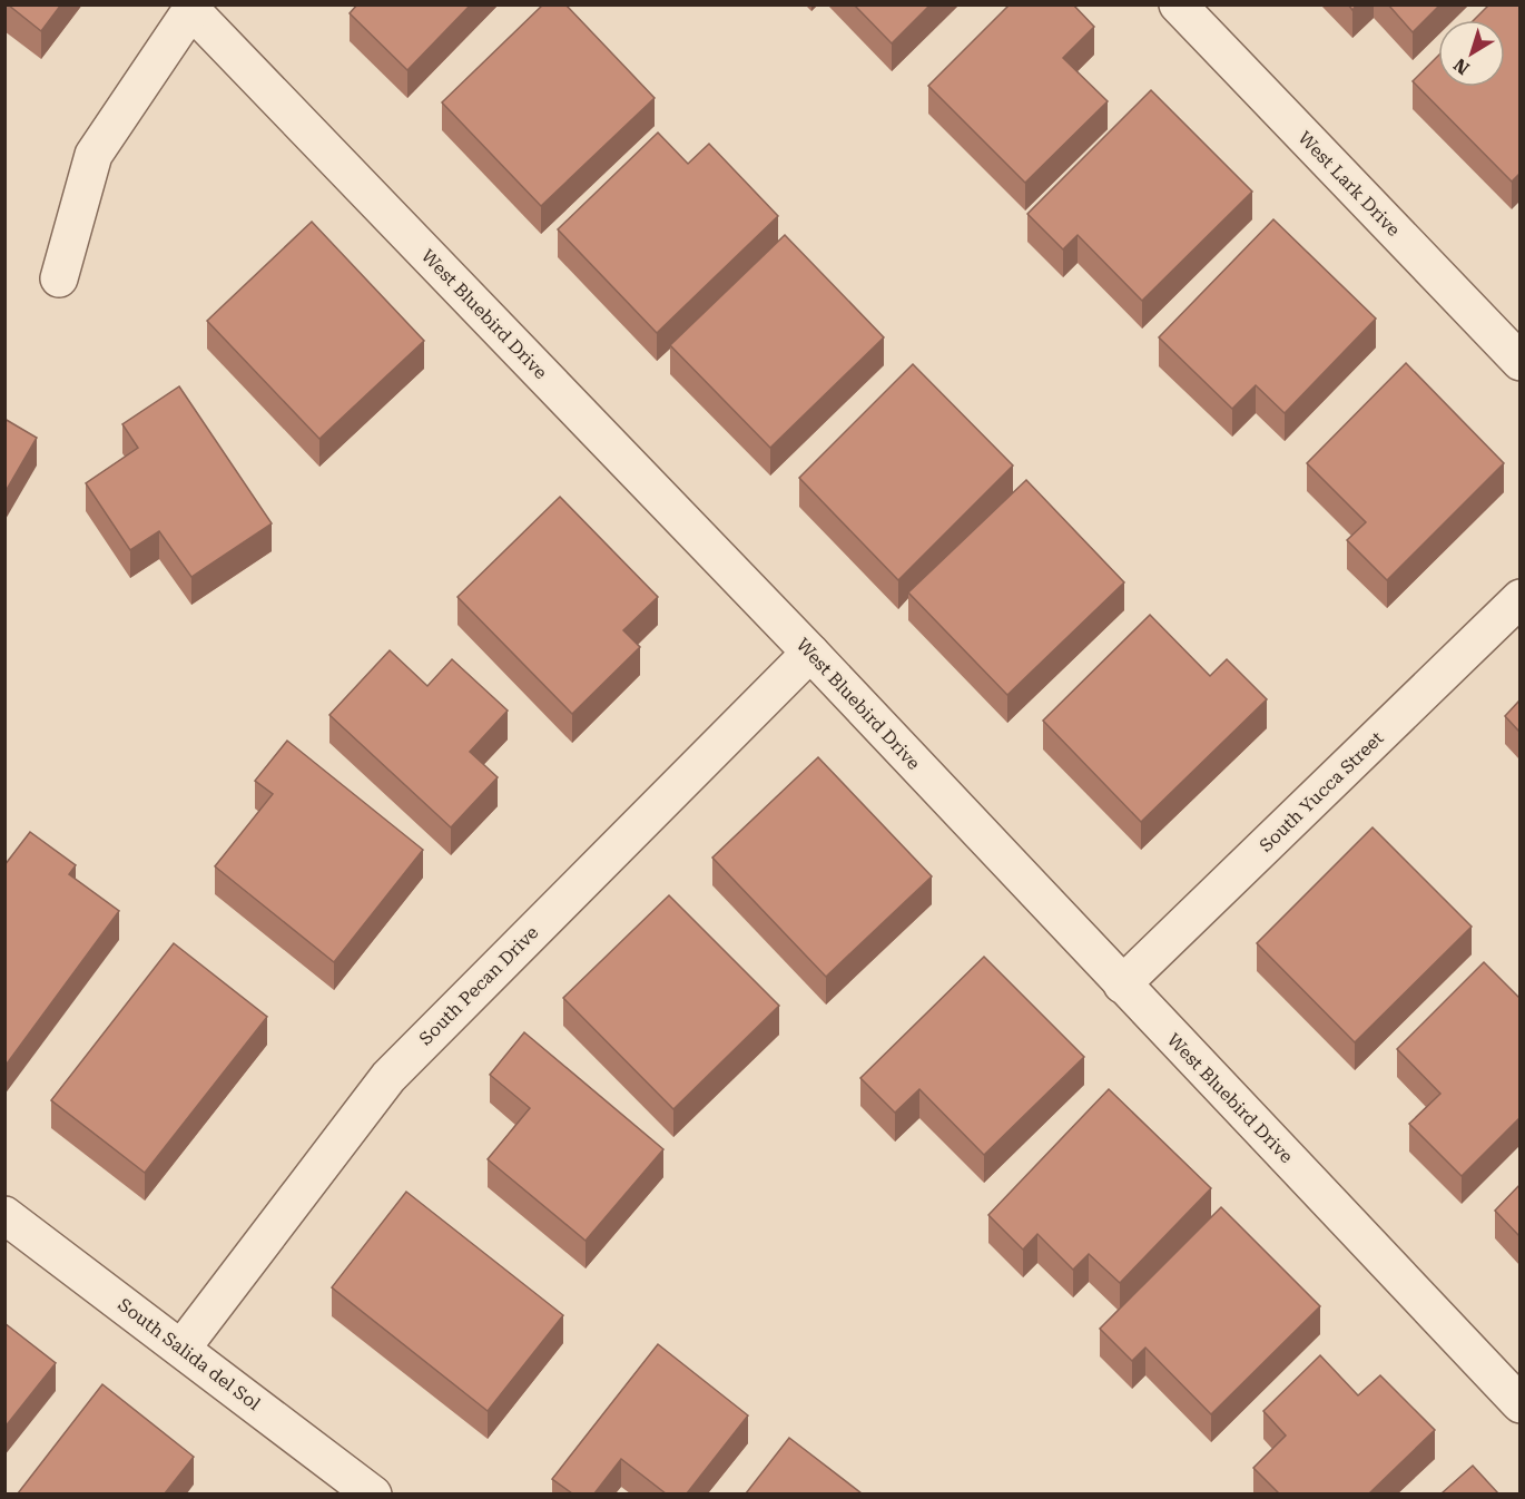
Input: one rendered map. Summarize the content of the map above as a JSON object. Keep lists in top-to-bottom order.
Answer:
{
  "streets": {
    "street": [
      "West Lark Drive",
      "West Bluebird Drive",
      "South Yucca Street",
      "South Pecan Drive",
      "South Salida del Sol"
    ]
  },
  "crossings": [
    ["West Bluebird Drive", "South Yucca Street"],
    ["West Bluebird Drive", "South Pecan Drive"],
    ["South Pecan Drive", "South Salida del Sol"]
  ],
  "north": "bottom left"
}
